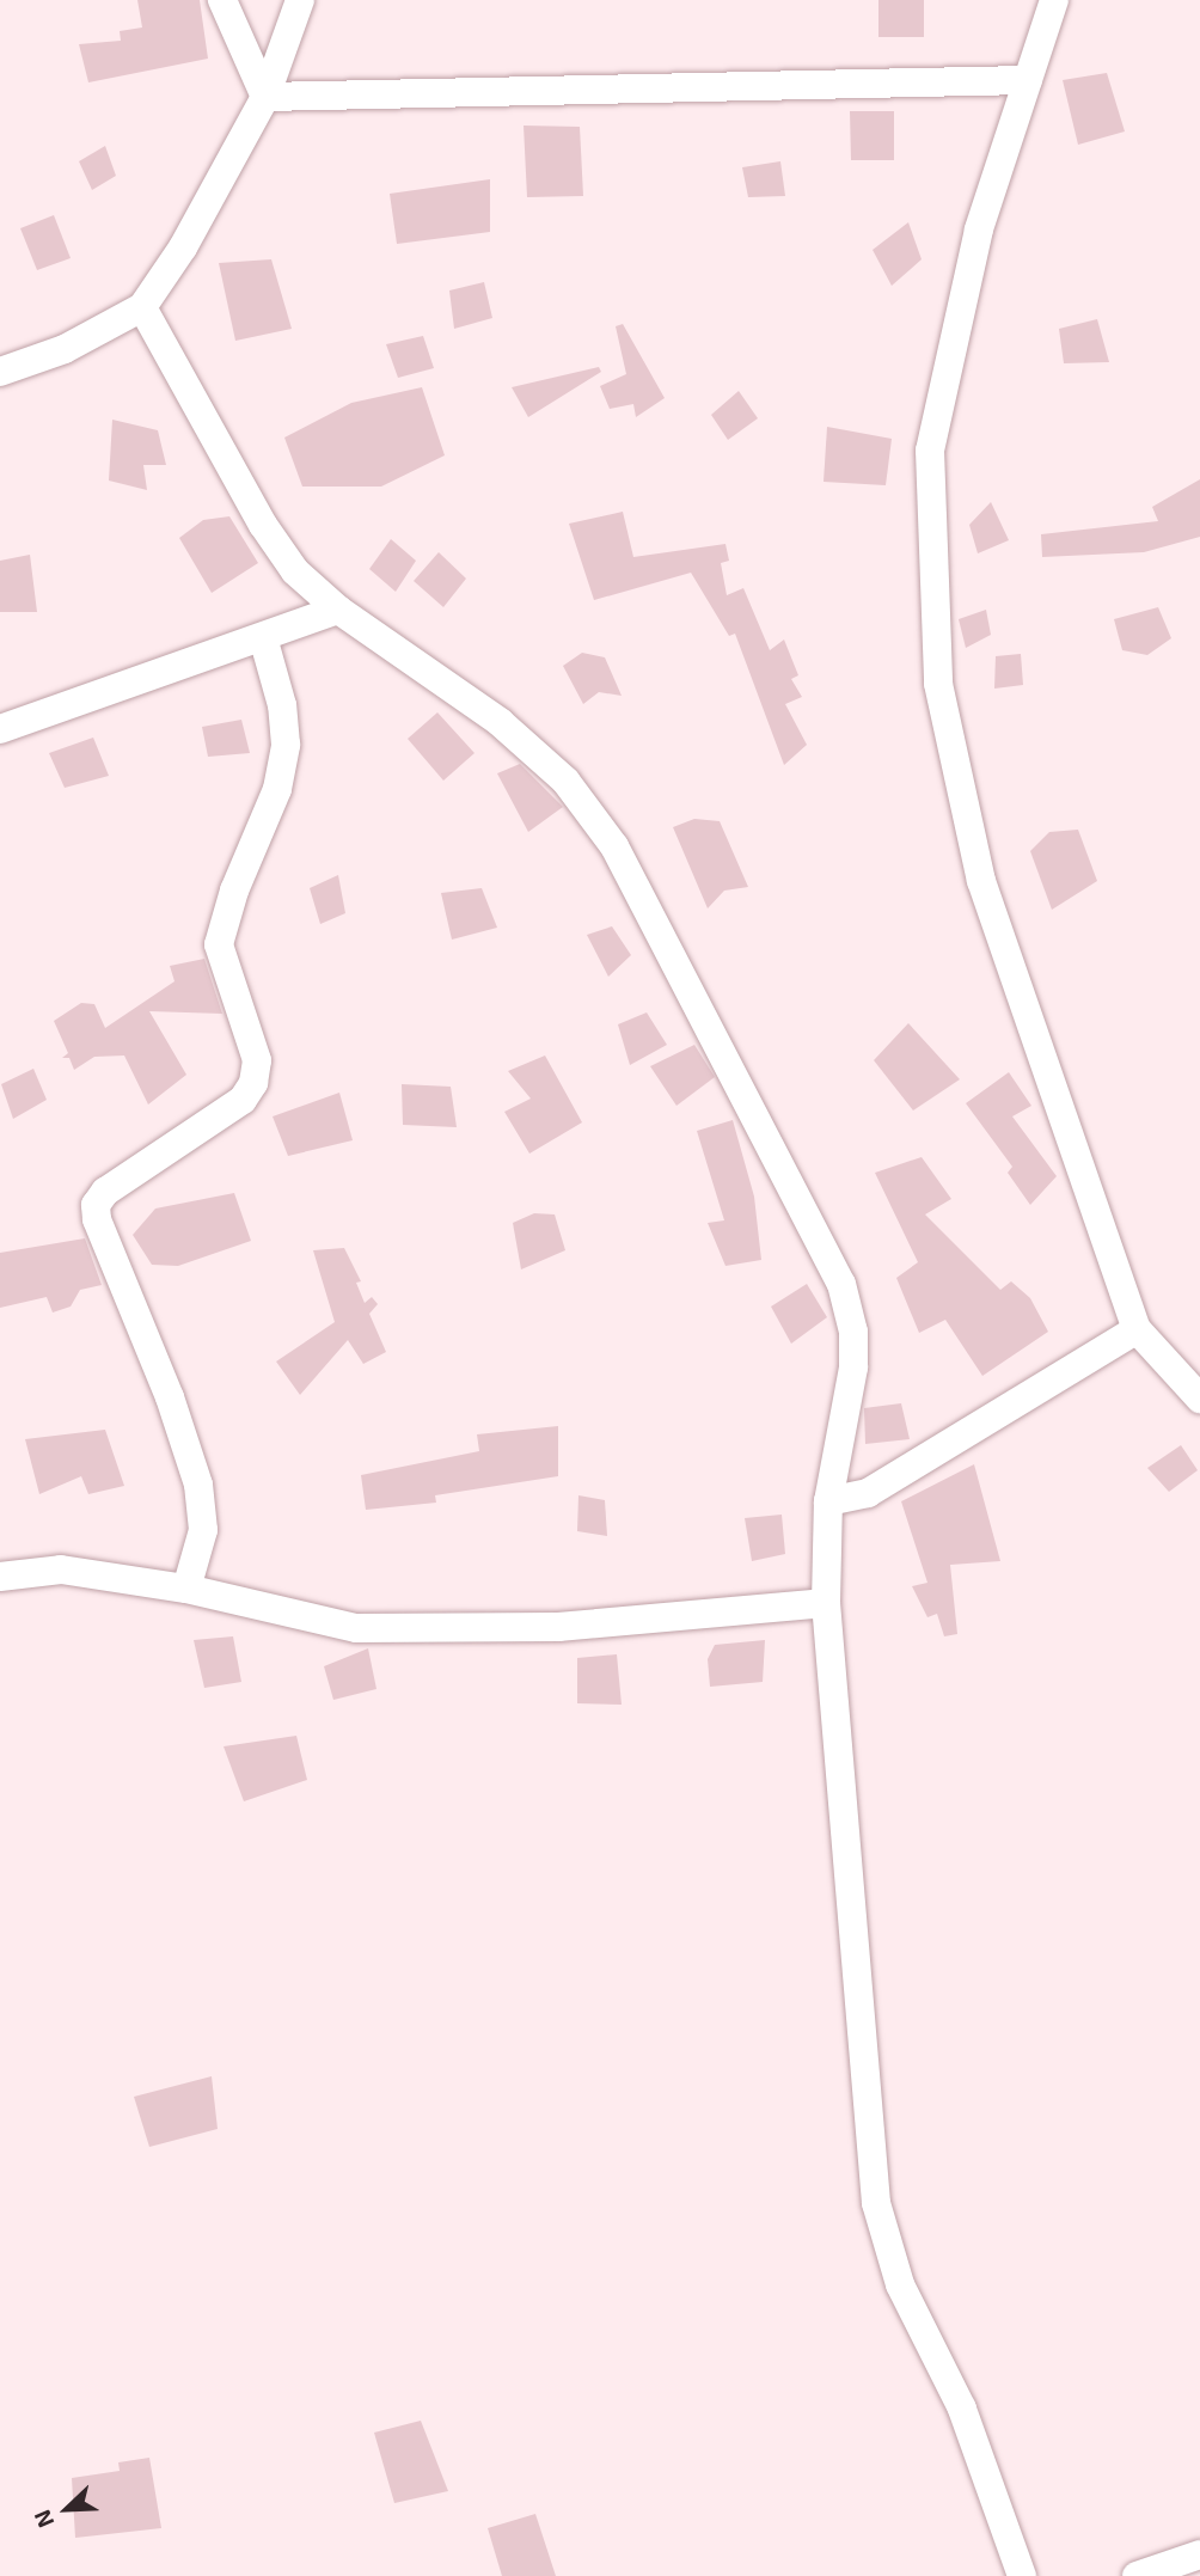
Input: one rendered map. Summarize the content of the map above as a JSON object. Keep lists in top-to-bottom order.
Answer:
{
  "north": "bottom left"
}
